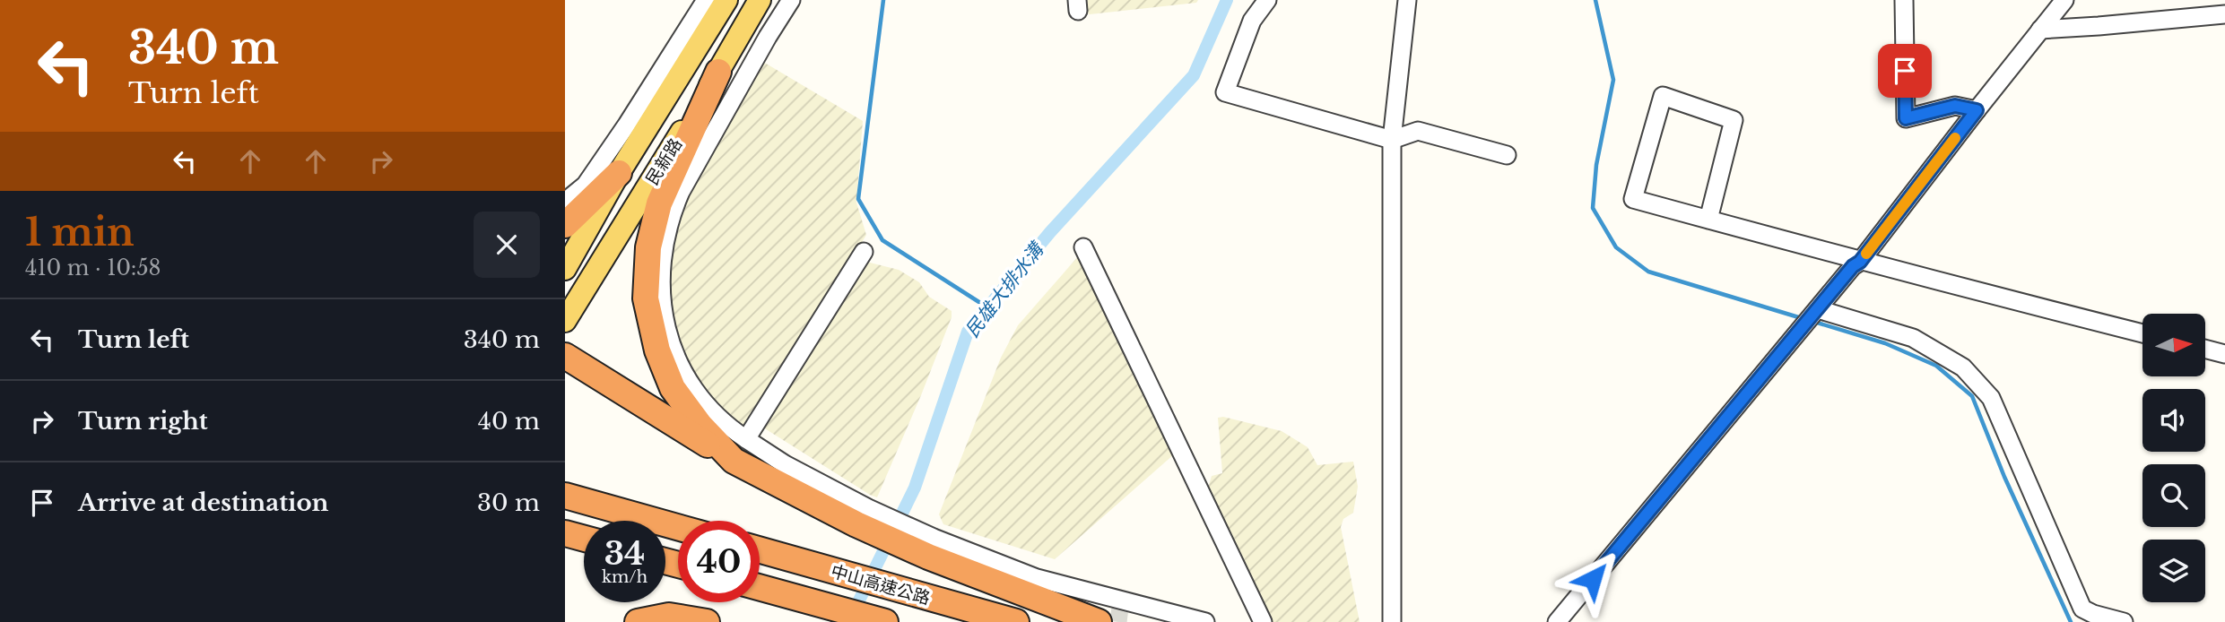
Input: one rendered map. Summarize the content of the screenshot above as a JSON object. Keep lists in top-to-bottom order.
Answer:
{
  "streets": {
    "highway": ["中山高速公路"],
    "main road": ["民新路"]
  },
  "water": ["民雄大排水溝"],
  "north": "right",
  "page": {
    "turn": ["340 m", "Turn left"],
    "heading": ["1 min", "410 m · 10:58"],
    "list": [
      {
        "name": "Turn left",
        "value": "340 m"
      },
      {
        "name": "Turn right",
        "value": "40 m"
      },
      {
        "name": "Arrive at destination",
        "value": "30 m"
      }
    ],
    "speed": "34 km/h",
    "limit": "40"
  }
}
